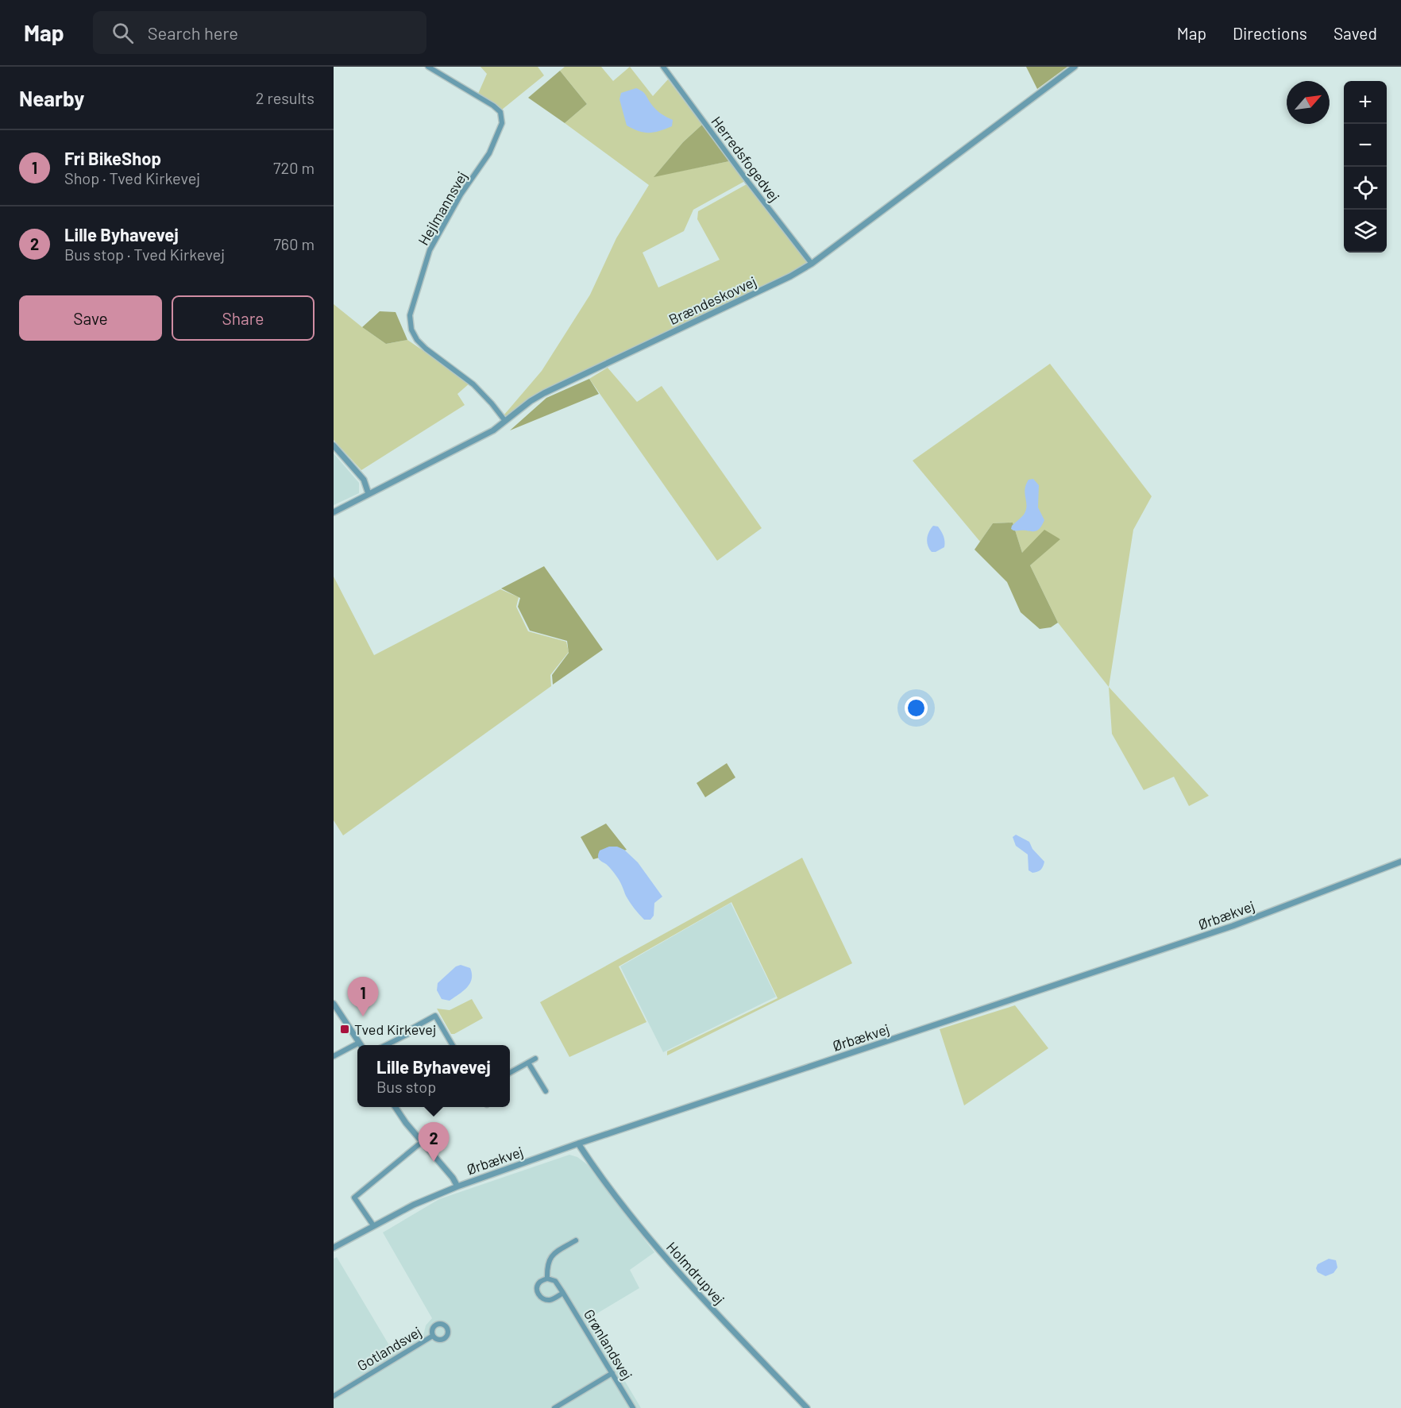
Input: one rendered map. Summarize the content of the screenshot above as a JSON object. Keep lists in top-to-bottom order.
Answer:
{
  "streets": {
    "street": [
      "Herredsfogedvej",
      "Hejlmannsvej",
      "Brændeskovvej",
      "Ørbækvej",
      "Holmdrupvej",
      "Grønlandsvej",
      "Gotlandsvej"
    ]
  },
  "crossings": [
    ["Herredsfogedvej", "Brændeskovvej"],
    ["Hejlmannsvej", "Brændeskovvej"],
    ["Ørbækvej", "Holmdrupvej"]
  ],
  "places": {
    "transit": ["Tved Kirkevej"]
  },
  "north": "top right",
  "page": {
    "header": "Map",
    "search": "Search here",
    "nav": ["Map", "Directions", "Saved"],
    "heading": ["Nearby", "2 results"],
    "map_buttons": ["+", "−"],
    "list": [
      {
        "mark": "1",
        "name": "Fri BikeShop",
        "note": "Shop · Tved Kirkevej",
        "value": "720 m"
      },
      {
        "mark": "2",
        "name": "Lille Byhavevej",
        "note": "Bus stop · Tved Kirkevej",
        "value": "760 m"
      }
    ],
    "buttons": ["Save", "Share"],
    "pins": ["1", "2"],
    "popup": ["Lille Byhavevej", "Bus stop"]
  }
}
